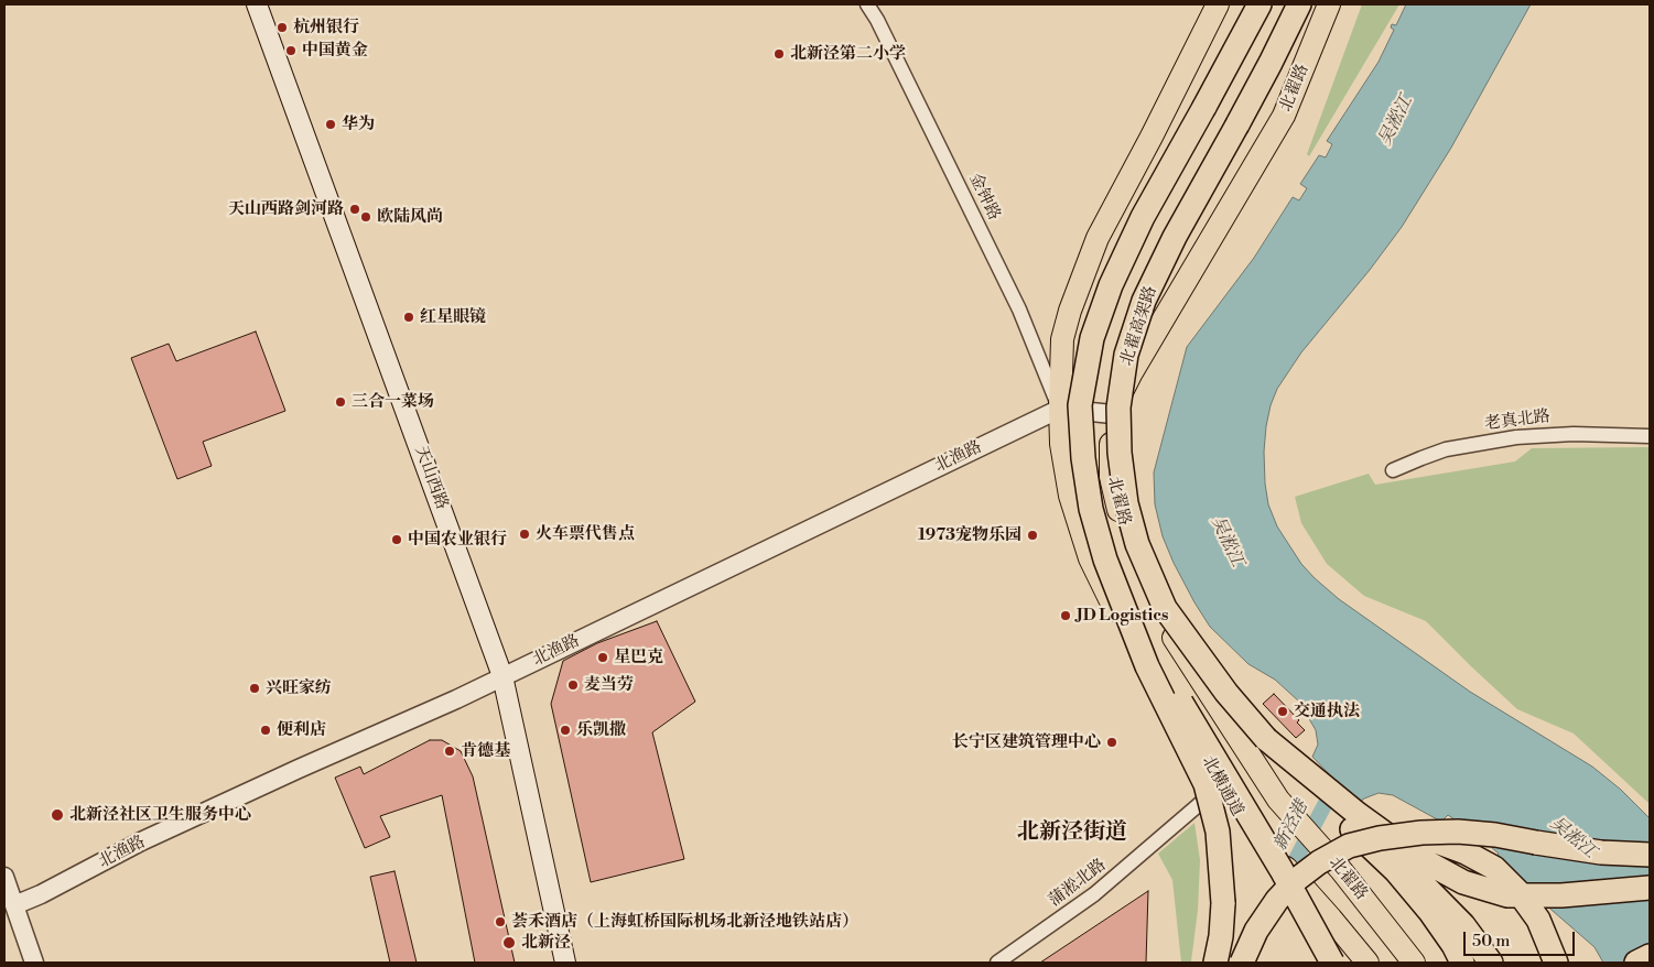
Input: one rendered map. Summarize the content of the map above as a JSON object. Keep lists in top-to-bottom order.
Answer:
{
  "streets": {
    "highway": ["北翟高架路", "北横通道"],
    "main road": ["北翟路", "天山西路"],
    "street": [
      "金钟路",
      "老真北路",
      "北渔路",
      "蒲淞北路"
    ]
  },
  "crossings": [
    ["金钟路", "北渔路"],
    ["北渔路", "天山西路"]
  ],
  "districts": ["北新泾街道"],
  "water": ["吴淞江", "新泾港"],
  "places": [
    "杭州银行",
    "中国黄金",
    "北新泾第二小学",
    "华为",
    "天山西路剑河路",
    "欧陆风尚",
    "红星眼镜",
    "三合一菜场",
    "火车票代售点",
    "1973宠物乐园",
    "中国农业银行",
    "JD Logistics",
    "星巴克",
    "麦当劳",
    "兴旺家纺",
    "交通执法",
    "便利店",
    "乐凯撒",
    "长宁区建筑管理中心",
    "肯德基",
    "北新泾社区卫生服务中心",
    "荟禾酒店（上海虹桥国际机场北新泾地铁站店）",
    "北新泾"
  ],
  "scale_bar": "50 m"
}
